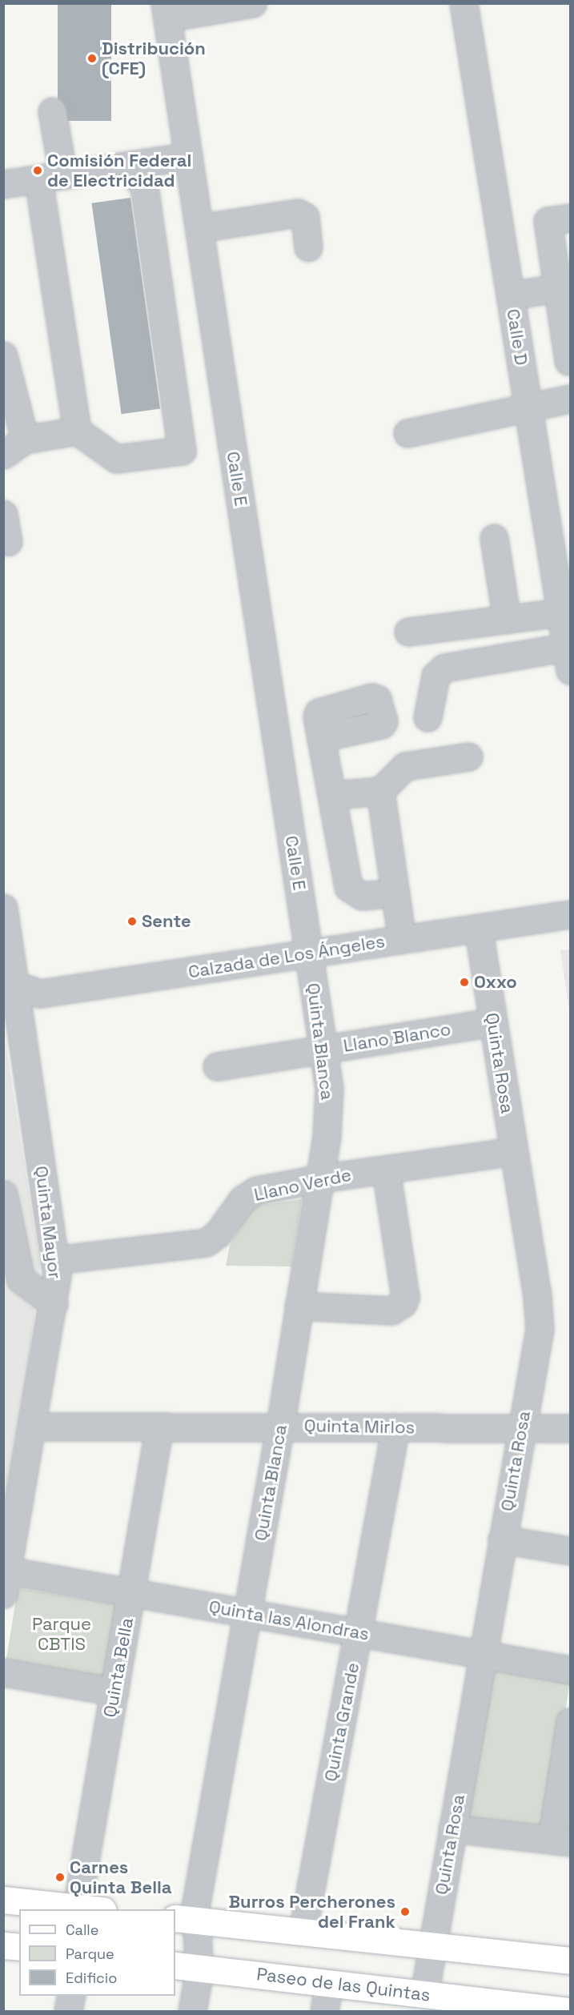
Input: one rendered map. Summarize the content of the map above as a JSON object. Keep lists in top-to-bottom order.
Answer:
{
  "streets": {
    "main road": ["Paseo de las Quintas"],
    "street": [
      "Calle D",
      "Calle E",
      "Calzada de Los Ángeles",
      "Llano Blanco",
      "Quinta Blanca",
      "Quinta Rosa",
      "Llano Verde",
      "Quinta Mayor",
      "Quinta Mirlos",
      "Quinta las Alondras",
      "Quinta Bella",
      "Quinta Grande"
    ]
  },
  "crossings": [
    ["Calle E", "Calzada de Los Ángeles"],
    ["Calle E", "Quinta Blanca"],
    ["Calzada de Los Ángeles", "Quinta Blanca"],
    ["Calzada de Los Ángeles", "Quinta Rosa"],
    ["Calzada de Los Ángeles", "Quinta Mayor"],
    ["Llano Blanco", "Quinta Blanca"],
    ["Llano Blanco", "Quinta Rosa"],
    ["Quinta Blanca", "Llano Verde"],
    ["Quinta Blanca", "Quinta Mirlos"],
    ["Quinta Blanca", "Quinta las Alondras"],
    ["Quinta Blanca", "Paseo de las Quintas"],
    ["Quinta Rosa", "Llano Verde"],
    ["Quinta Rosa", "Quinta Mirlos"],
    ["Quinta Rosa", "Quinta las Alondras"],
    ["Quinta Rosa", "Paseo de las Quintas"],
    ["Llano Verde", "Quinta Mayor"],
    ["Quinta Mayor", "Quinta Mirlos"],
    ["Quinta Mayor", "Quinta las Alondras"],
    ["Quinta Mirlos", "Quinta Bella"],
    ["Quinta Mirlos", "Quinta Grande"],
    ["Quinta las Alondras", "Quinta Bella"],
    ["Quinta las Alondras", "Quinta Grande"]
  ],
  "parks": ["Parque CBTIS"],
  "places": [
    "Distribución (CFE)",
    "Comisión Federal de Electricidad",
    "Sente",
    "Oxxo",
    "Carnes Quinta Bella",
    "Burros Percherones del Frank"
  ],
  "legend": ["Calle", "Parque", "Edificio"]
}
